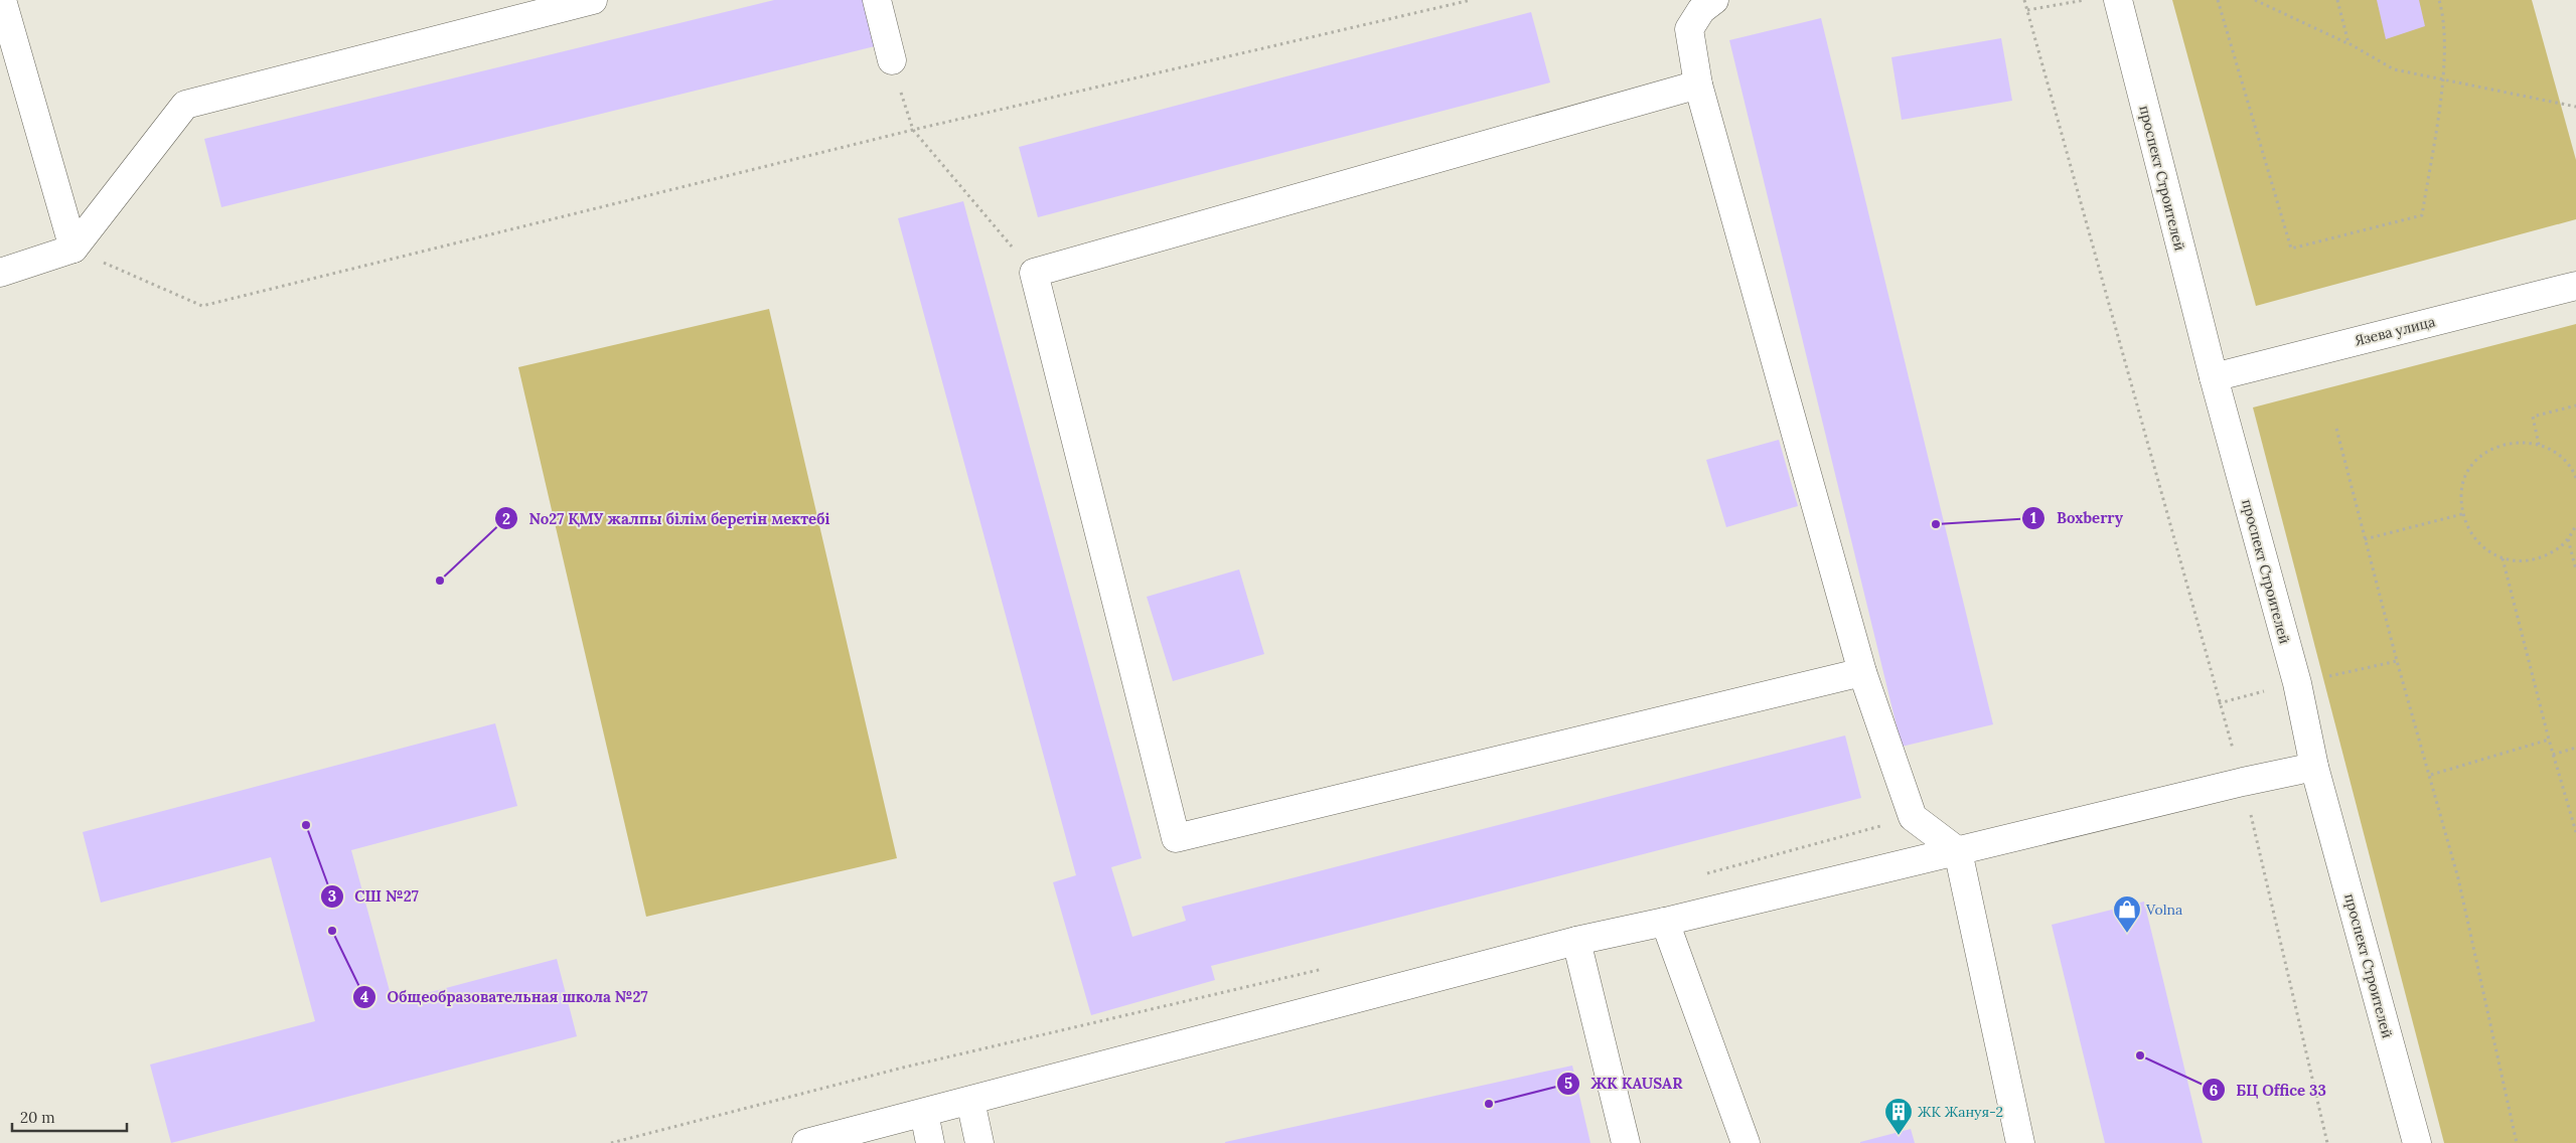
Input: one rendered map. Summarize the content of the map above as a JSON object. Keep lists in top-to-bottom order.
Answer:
{
  "streets": {
    "street": ["проспект Строителей", "Язева улица"]
  },
  "crossings": [
    ["проспект Строителей", "Язева улица"]
  ],
  "places": {
    "other": [
      "Boxberry",
      "No27 ҚМУ жалпы білім беретін мектебі",
      "СШ №27",
      "Общеобразовательная школа №27",
      "БЦ Office 33",
      "ЖК KAUSAR"
    ],
    "shop": ["Volna"],
    "building": ["ЖК Жануя-2"]
  },
  "scale_bar": "20 m"
}
